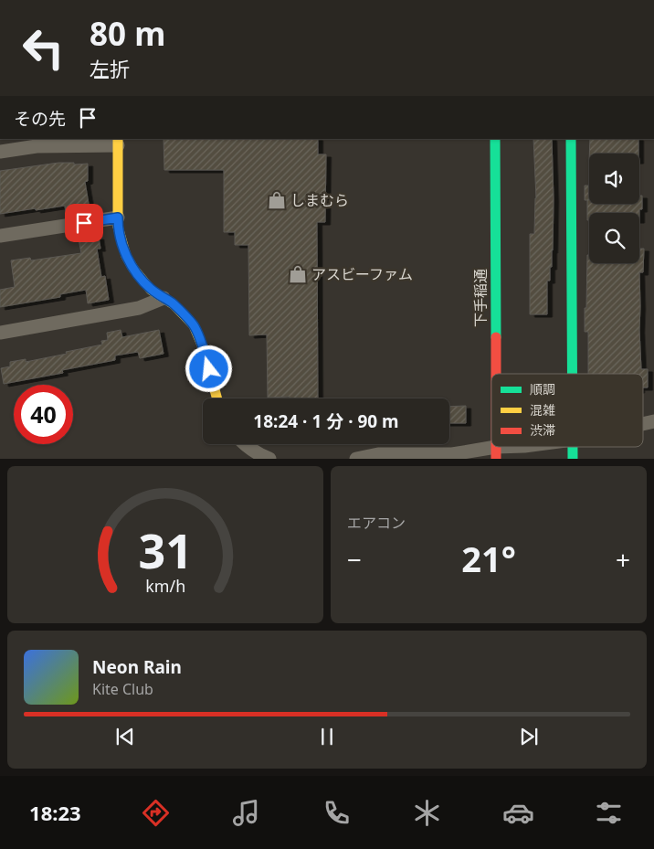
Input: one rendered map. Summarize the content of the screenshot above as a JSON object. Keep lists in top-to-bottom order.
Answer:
{
  "streets": {
    "street": ["下手稲通"]
  },
  "places": {
    "shop": ["しまむら", "アスビーファム"]
  },
  "legend": ["順調", "混雑", "渋滞"],
  "page": {
    "turn": ["80 m", "左折"],
    "then": "その先",
    "limit": "40",
    "trip": "18:24 · 1 分 · 90 m",
    "tile": "エアコン",
    "heat": ["−", "21°", "+"],
    "song": ["Neon Rain", "Kite Club"],
    "tabs": "18:23",
    "gauge": ["31", "km/h"]
  }
}
